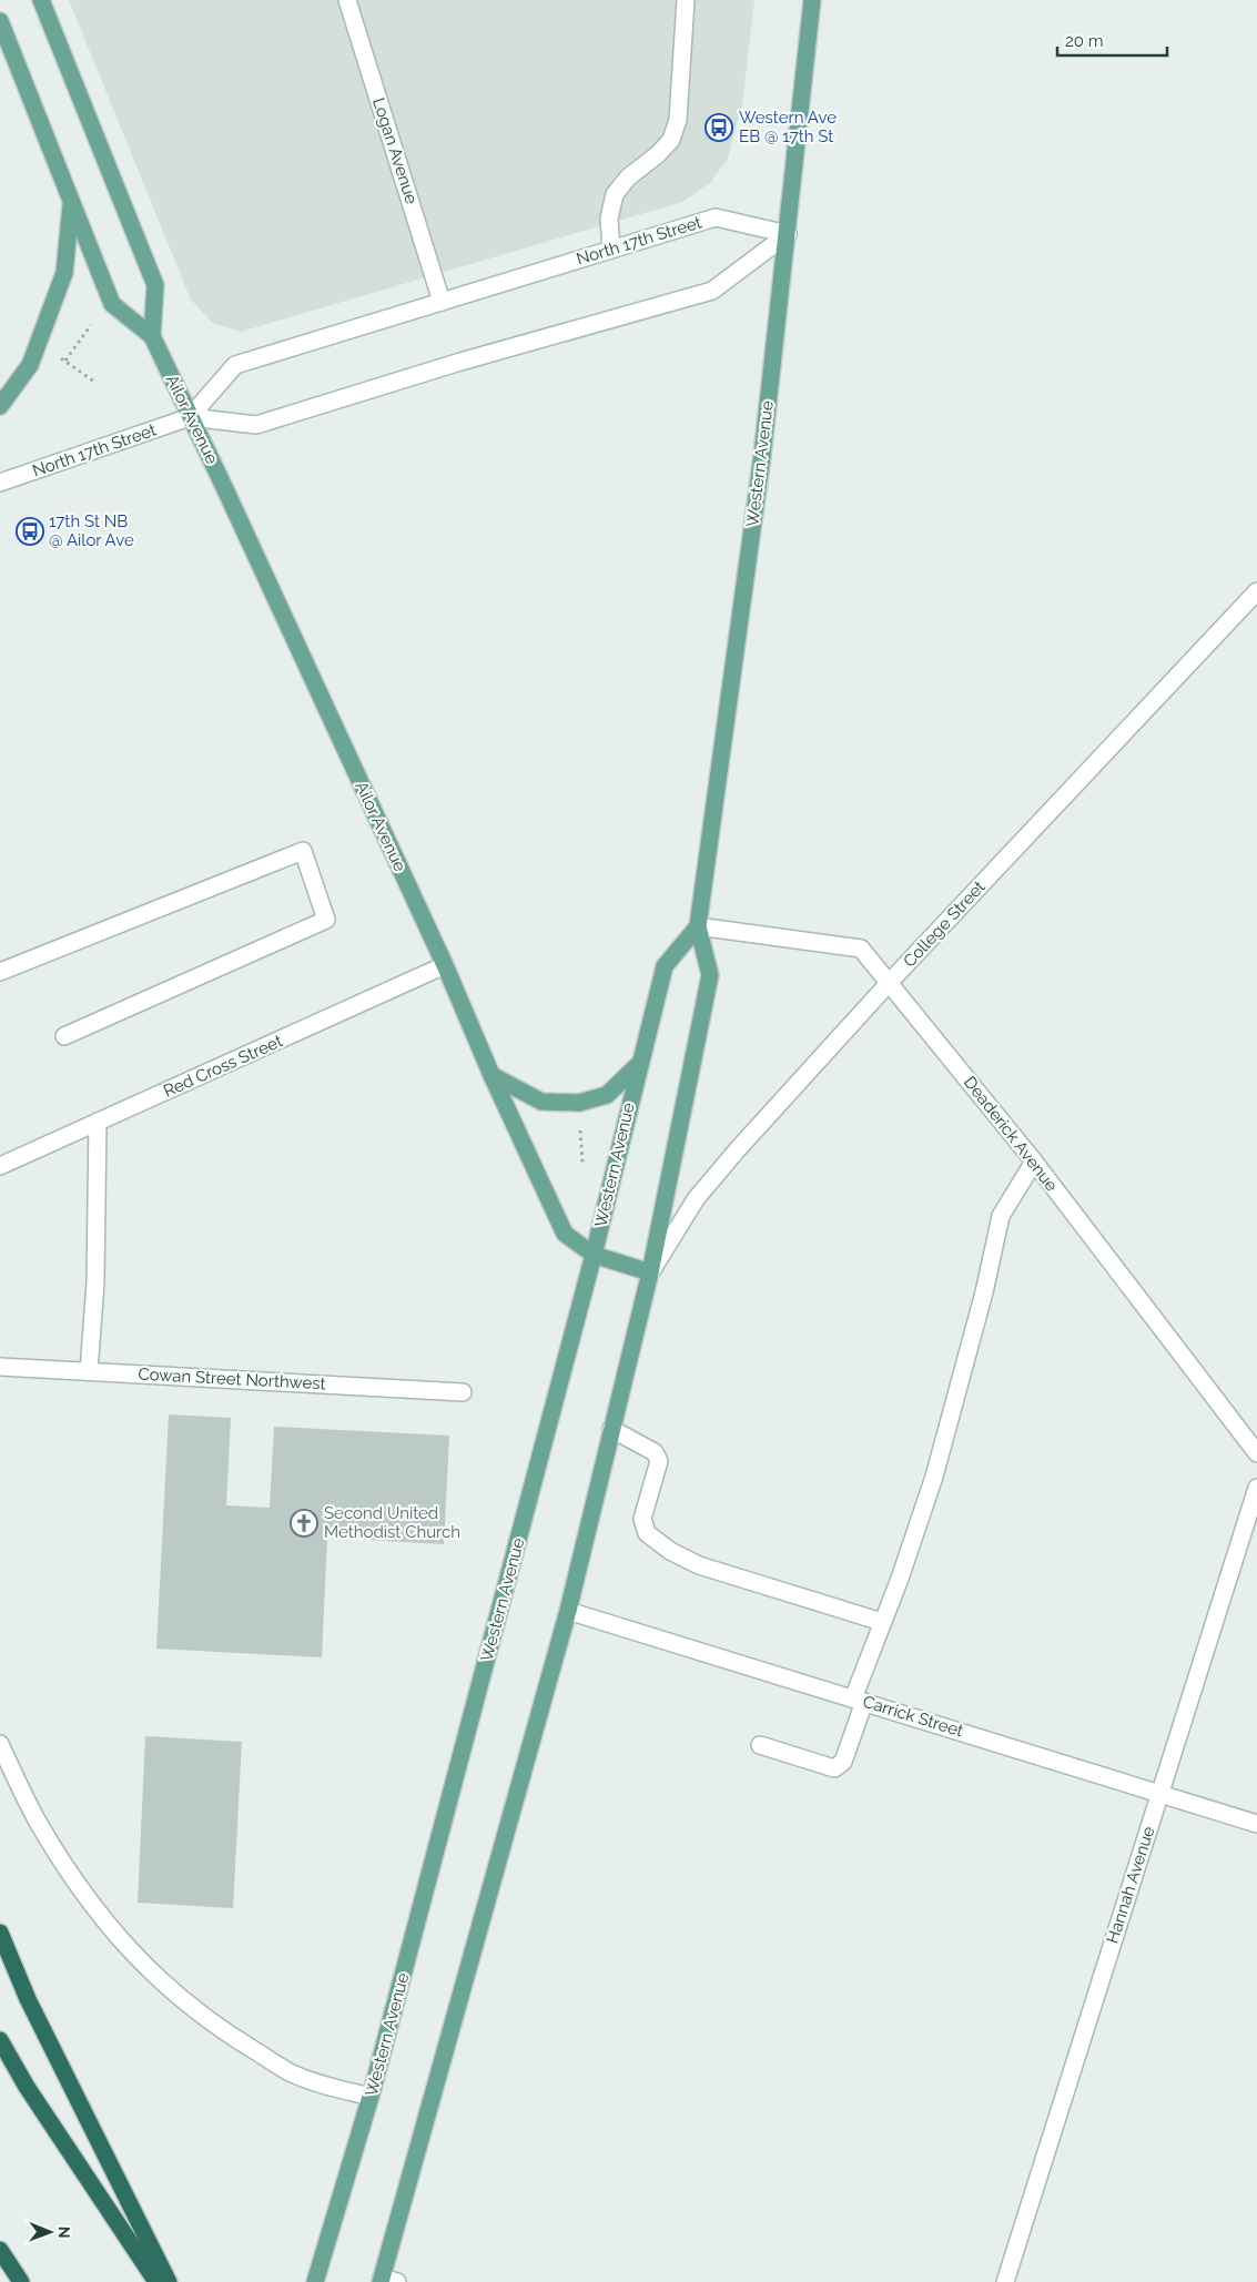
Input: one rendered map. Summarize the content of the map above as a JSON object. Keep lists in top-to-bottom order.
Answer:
{
  "streets": {
    "main road": ["Ailor Avenue", "Western Avenue"],
    "street": [
      "Logan Avenue",
      "North 17th Street",
      "College Street",
      "Red Cross Street",
      "Deaderick Avenue",
      "Cowan Street Northwest",
      "Carrick Street",
      "Hannah Avenue"
    ]
  },
  "crossings": [
    ["Logan Avenue", "North 17th Street"],
    ["North 17th Street", "Ailor Avenue"],
    ["North 17th Street", "Western Avenue"],
    ["Ailor Avenue", "Western Avenue"],
    ["Ailor Avenue", "College Street"],
    ["Ailor Avenue", "Red Cross Street"],
    ["Western Avenue", "College Street"],
    ["Western Avenue", "Deaderick Avenue"],
    ["Western Avenue", "Carrick Street"],
    ["College Street", "Deaderick Avenue"],
    ["Carrick Street", "Hannah Avenue"]
  ],
  "places": {
    "bus stop": ["Western Ave EB @ 17th St", "17th St NB @ Ailor Ave"],
    "church": ["Second United Methodist Church"]
  },
  "scale_bar": "20 m",
  "north": "right"
}
